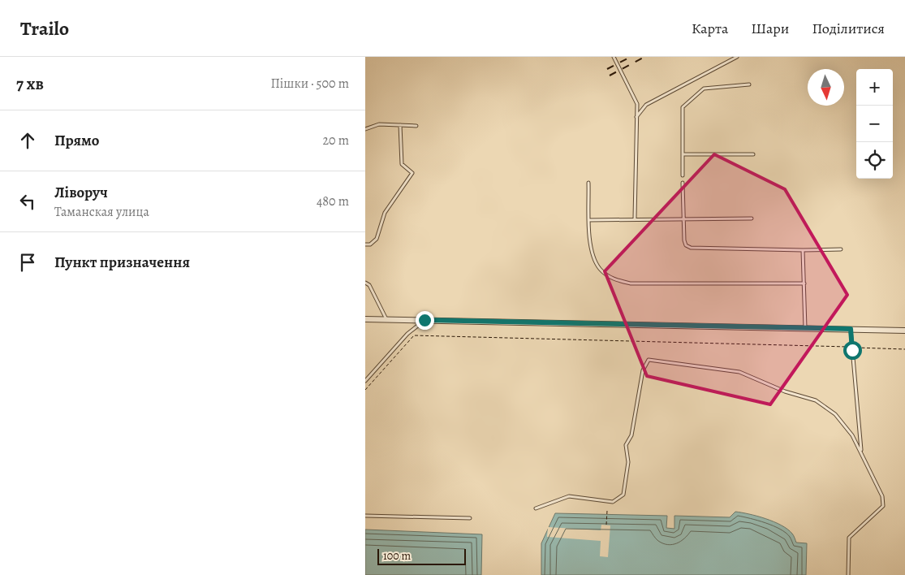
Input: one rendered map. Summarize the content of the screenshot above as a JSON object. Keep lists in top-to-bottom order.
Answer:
{
  "scale_bar": "100 m",
  "north": "bottom",
  "page": {
    "header": "Trailo",
    "nav": ["Карта", "Шари", "Поділитися"],
    "heading": ["7 хв", "Пішки · 500 m"],
    "map_buttons": ["+", "−"],
    "list": [
      ["Прямо", "20 m"],
      ["Ліворуч", "Таманская улица", "480 m"],
      "Пункт призначення"
    ],
    "scale": "100 m"
  }
}
